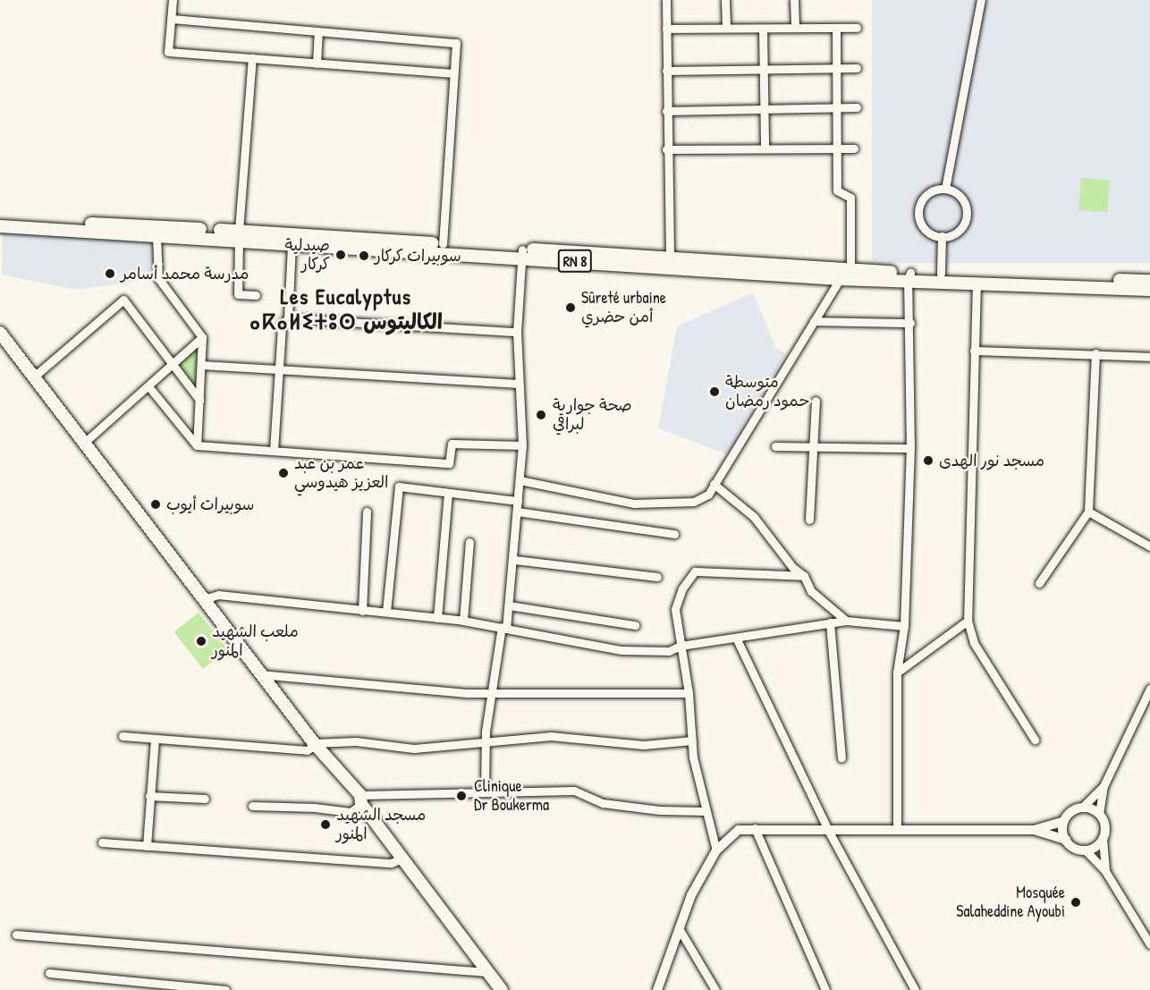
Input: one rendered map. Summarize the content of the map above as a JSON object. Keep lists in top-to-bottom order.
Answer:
{
  "streets": {
    "main road": ["RN 8"]
  },
  "districts": ["Les Eucalyptus ⴰⴽⴰⵍⵉⵜⵓⵙ الكاليتوس"],
  "places": [
    "صيدلية كركار",
    "سوبيرات كركار",
    "مدرسة محمد أسامر",
    "Sûreté urbaine أمن حضري",
    "متوسطة حمود رمضان",
    "صحة جوارية لبراقي",
    "مسجد نور الهدى",
    "عمر بن عبد العزيز هيدوسي",
    "سوبيرات أيوب",
    "ملعب الشهيد المنور",
    "Clinique Dr Boukerma",
    "مسجد الشهيد المنور",
    "Mosquée Salaheddine Ayoubi"
  ]
}
